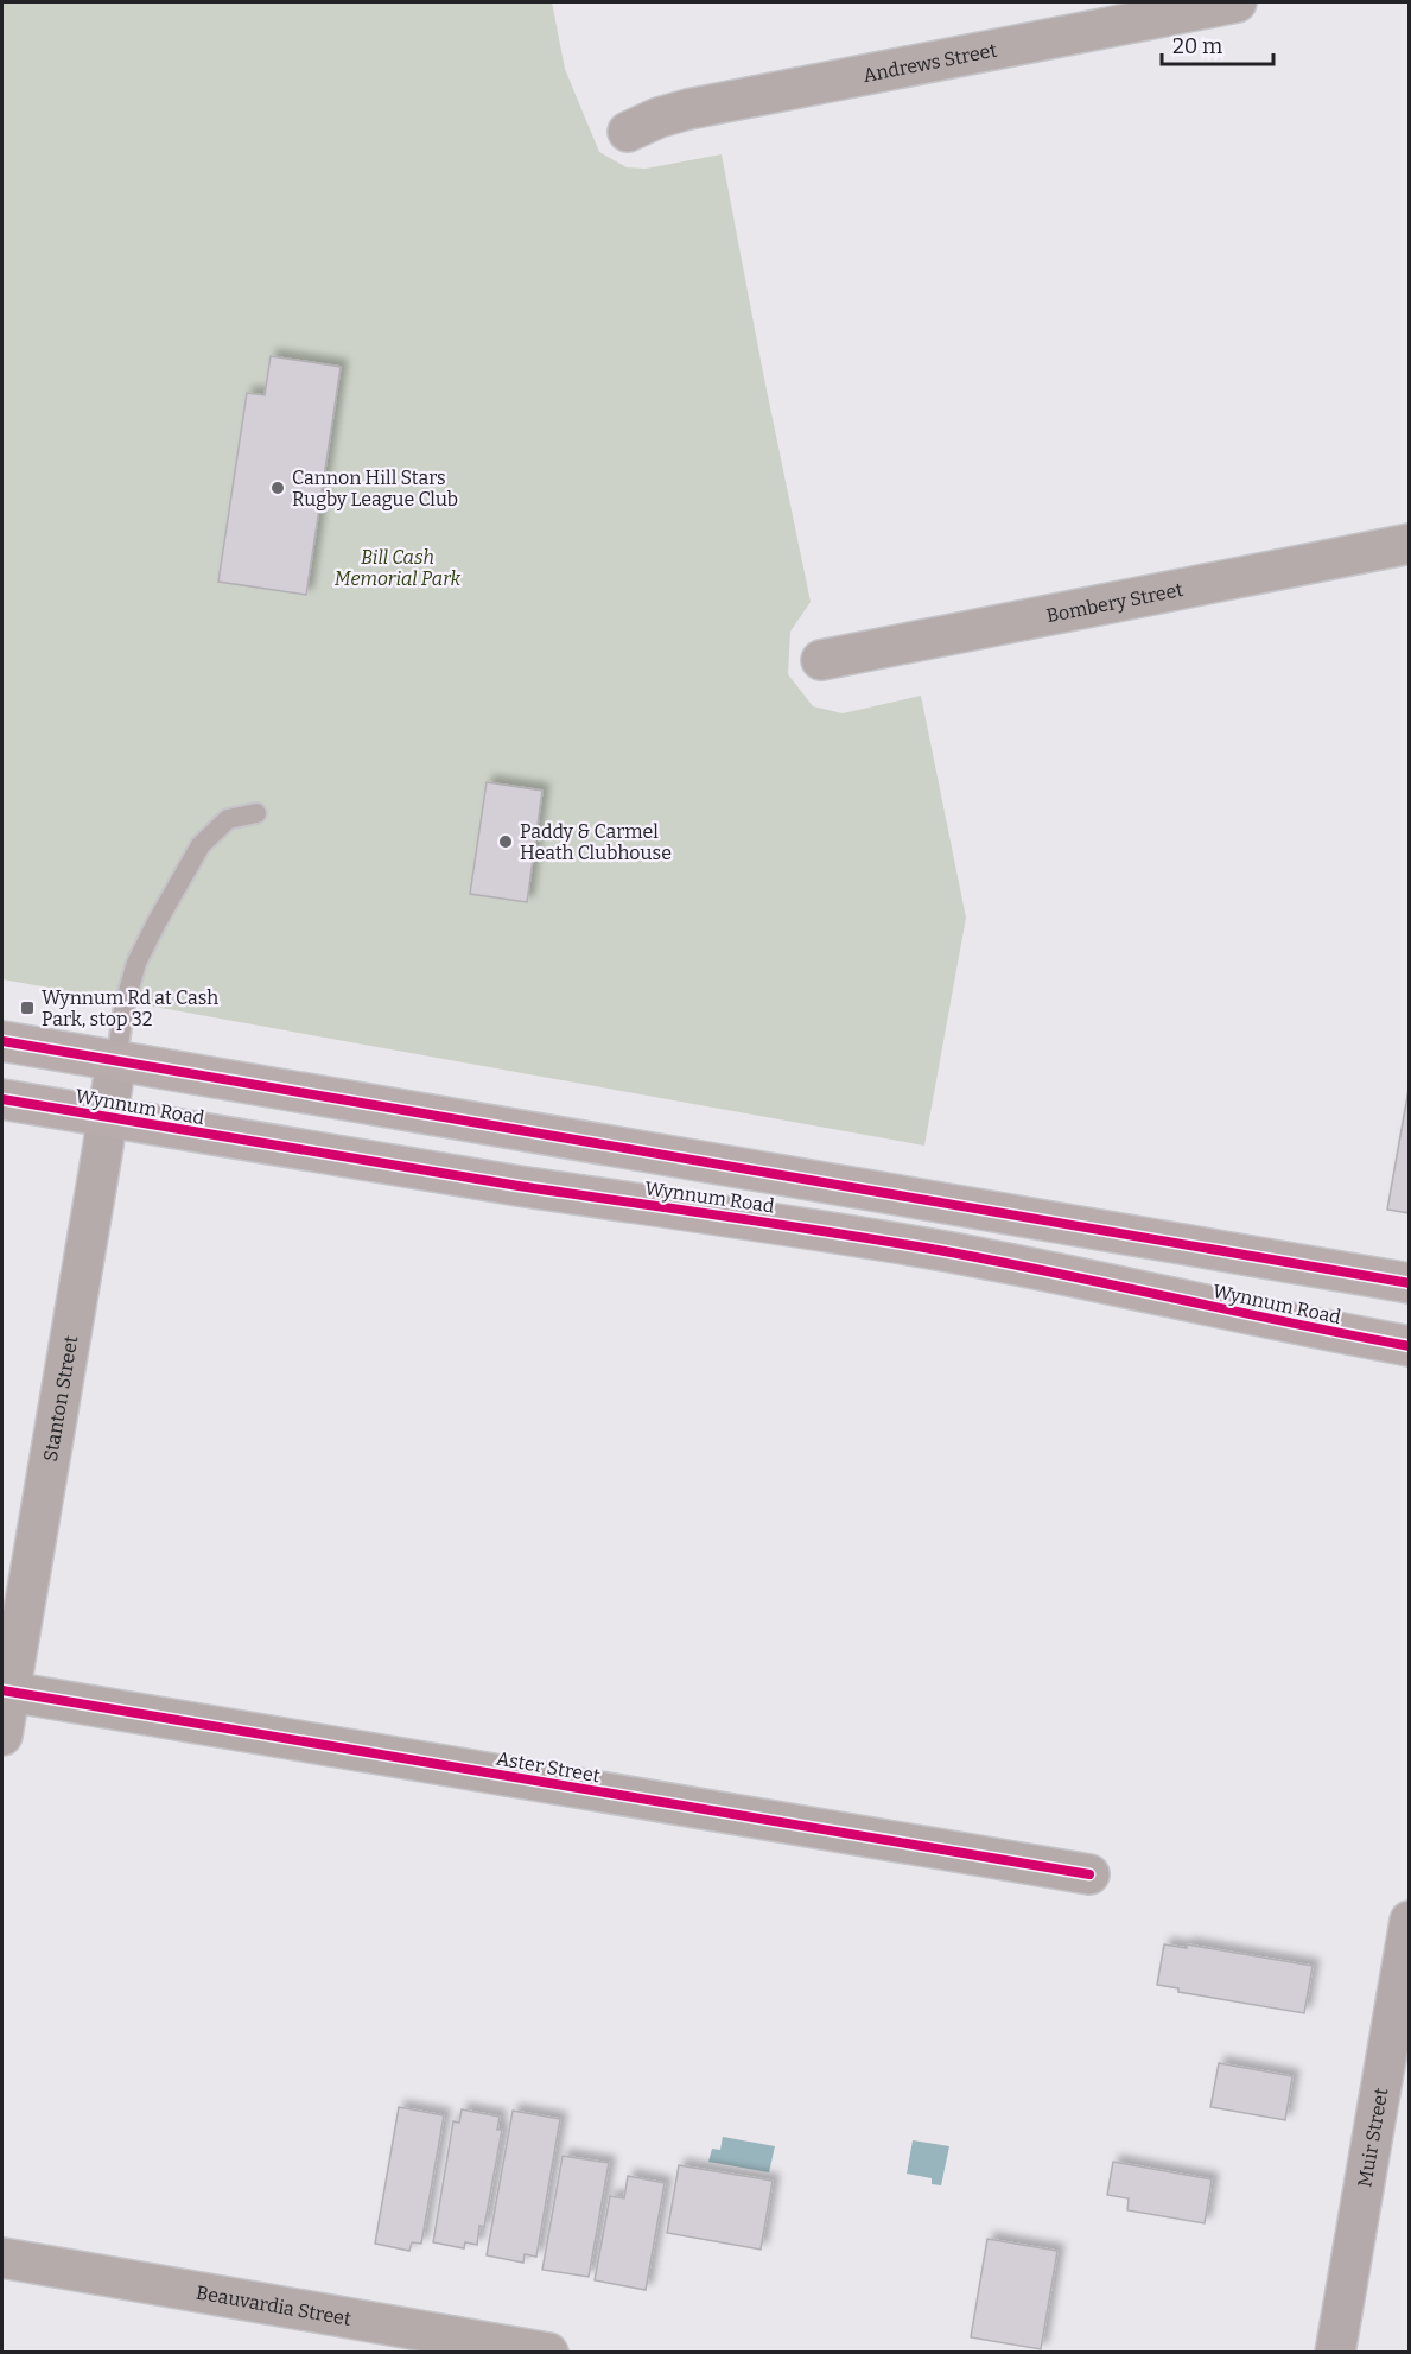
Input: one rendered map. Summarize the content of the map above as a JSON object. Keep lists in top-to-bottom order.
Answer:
{
  "streets": {
    "main road": ["Wynnum Road"],
    "street": [
      "Andrews Street",
      "Bombery Street",
      "Stanton Street",
      "Aster Street",
      "Muir Street",
      "Beauvardia Street"
    ]
  },
  "crossings": [
    ["Wynnum Road", "Stanton Street"],
    ["Stanton Street", "Aster Street"]
  ],
  "parks": ["Bill Cash Memorial Park"],
  "places": {
    "other": ["Cannon Hill Stars Rugby League Club", "Paddy & Carmel Heath Clubhouse"],
    "transit": ["Wynnum Rd at Cash Park, stop 32"]
  },
  "scale_bar": "20 m"
}
